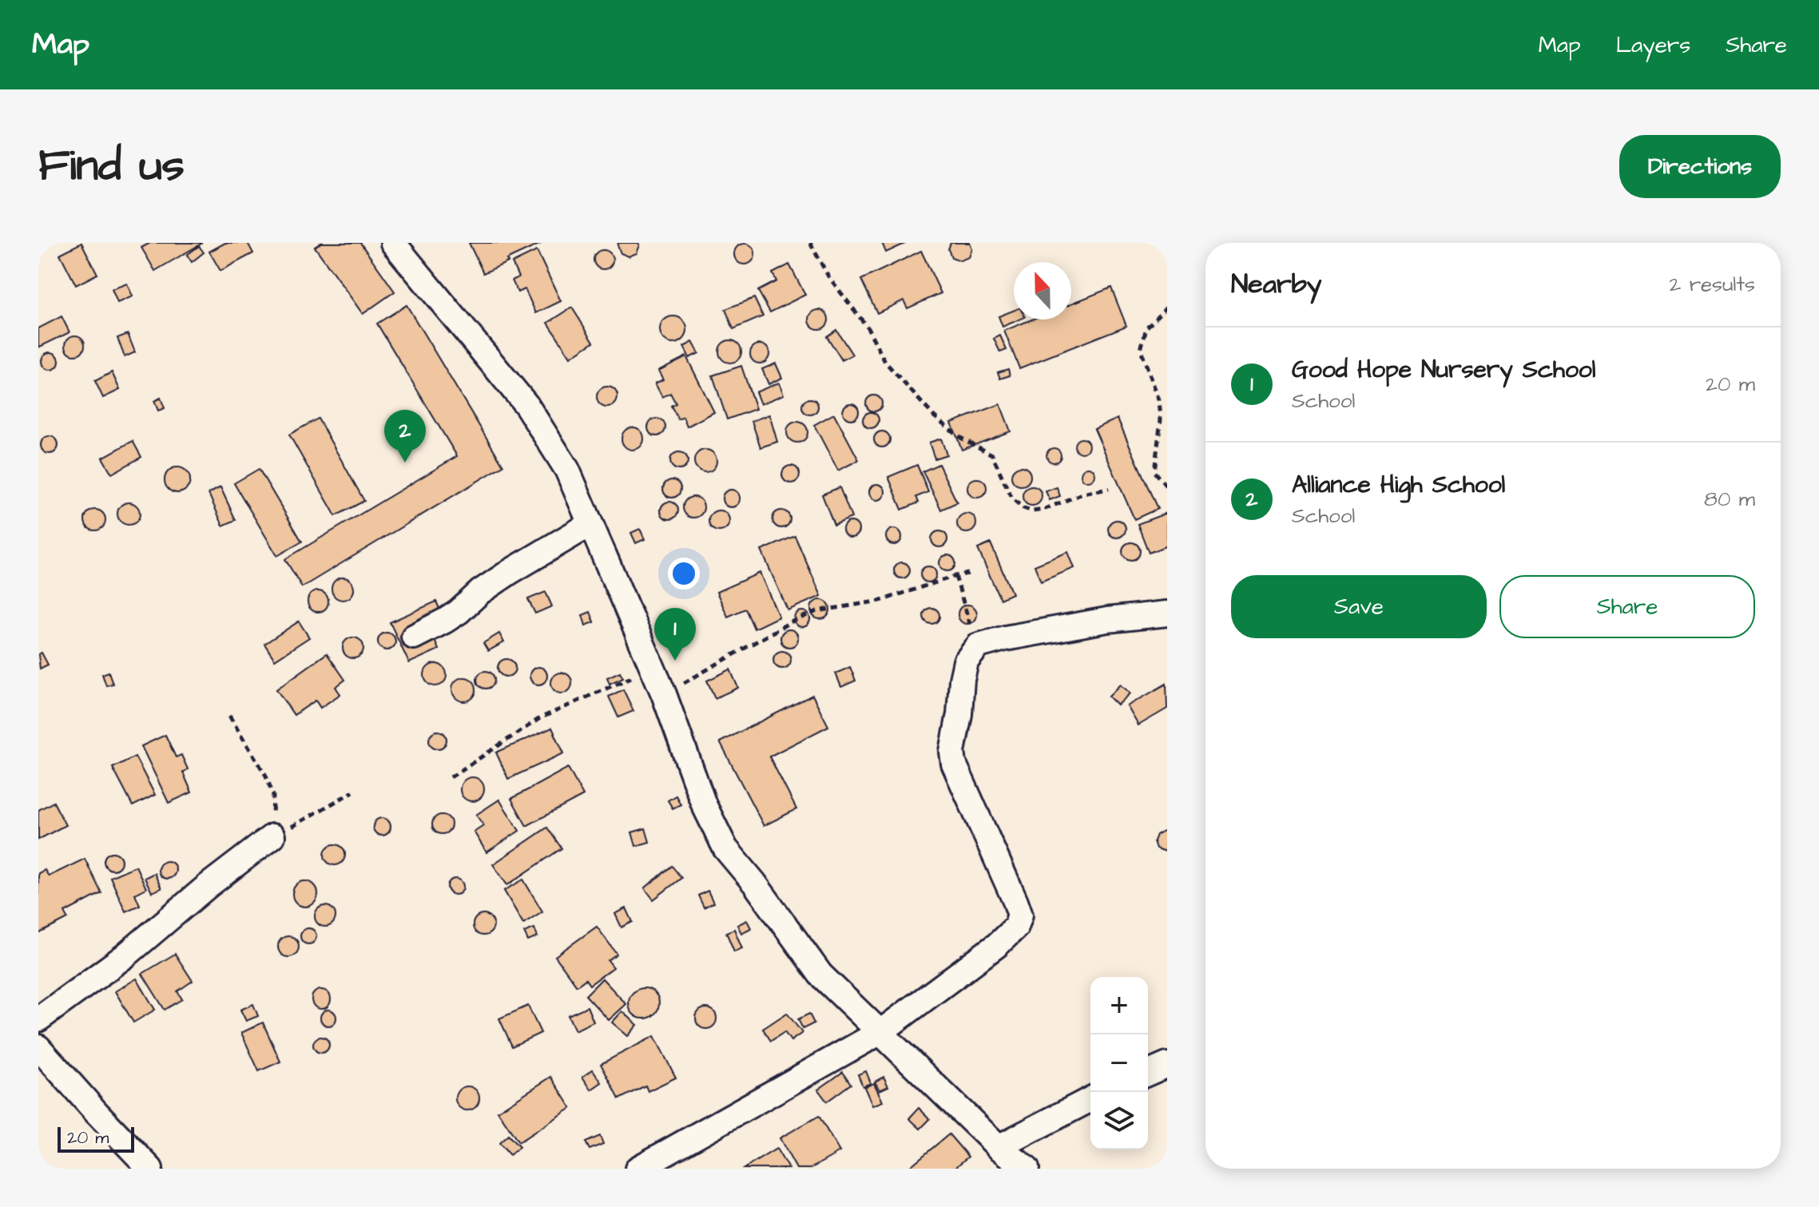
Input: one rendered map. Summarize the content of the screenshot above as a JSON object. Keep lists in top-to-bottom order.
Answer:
{
  "scale_bar": "20 m",
  "north": "top",
  "page": {
    "header": "Map",
    "nav": ["Map", "Layers", "Share"],
    "title": "Find us",
    "buttons": [
      "Directions",
      ["Save", "Share"]
    ],
    "heading": ["Nearby", "2 results"],
    "list": [
      {
        "mark": "1",
        "name": "Good Hope Nursery School",
        "note": "School",
        "value": "20 m"
      },
      {
        "mark": "2",
        "name": "Alliance High School",
        "note": "School",
        "value": "80 m"
      }
    ],
    "pins": ["2", "1"],
    "map_buttons": ["+", "−"],
    "scale": "20 m"
  }
}
